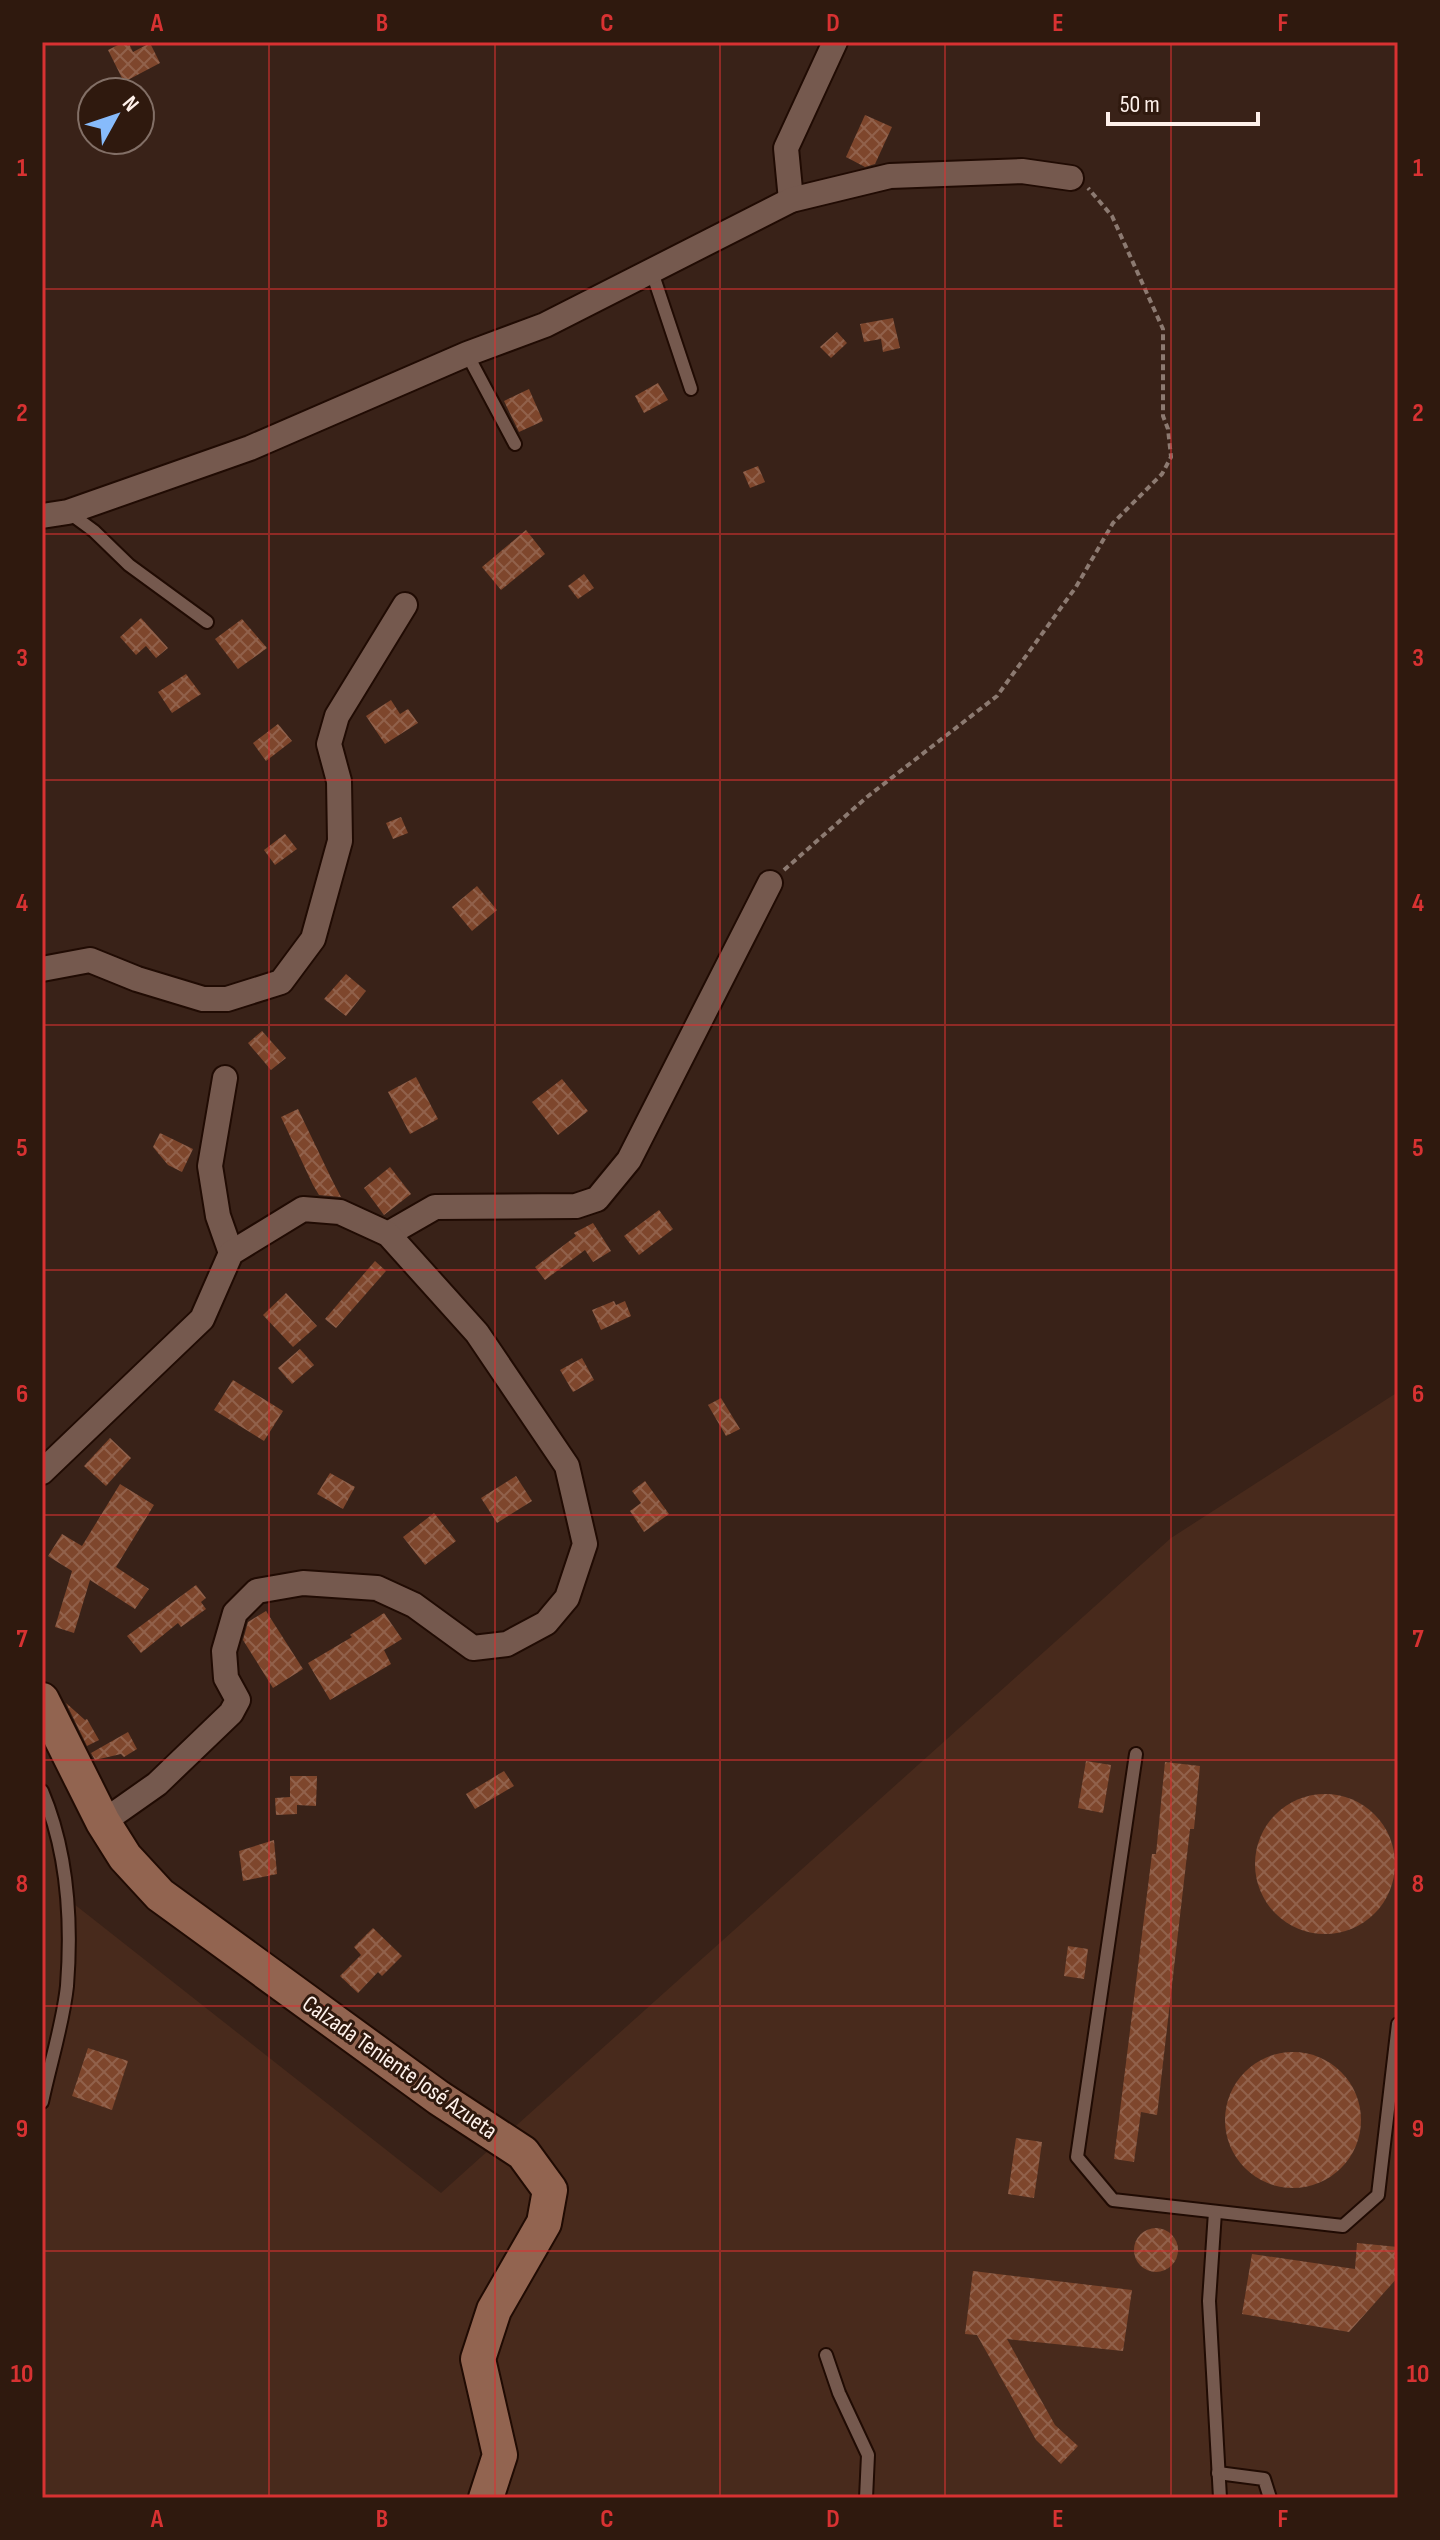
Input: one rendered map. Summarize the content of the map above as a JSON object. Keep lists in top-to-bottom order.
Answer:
{
  "streets": {
    "main road": ["Calzada Teniente José Azueta"]
  },
  "scale_bar": "50 m",
  "north": "top right",
  "grid": {
    "columns": [
      "A",
      "B",
      "C",
      "D",
      "E",
      "F"
    ],
    "rows": [
      "1",
      "2",
      "3",
      "4",
      "5",
      "6",
      "7",
      "8",
      "9",
      "10"
    ]
  }
}
